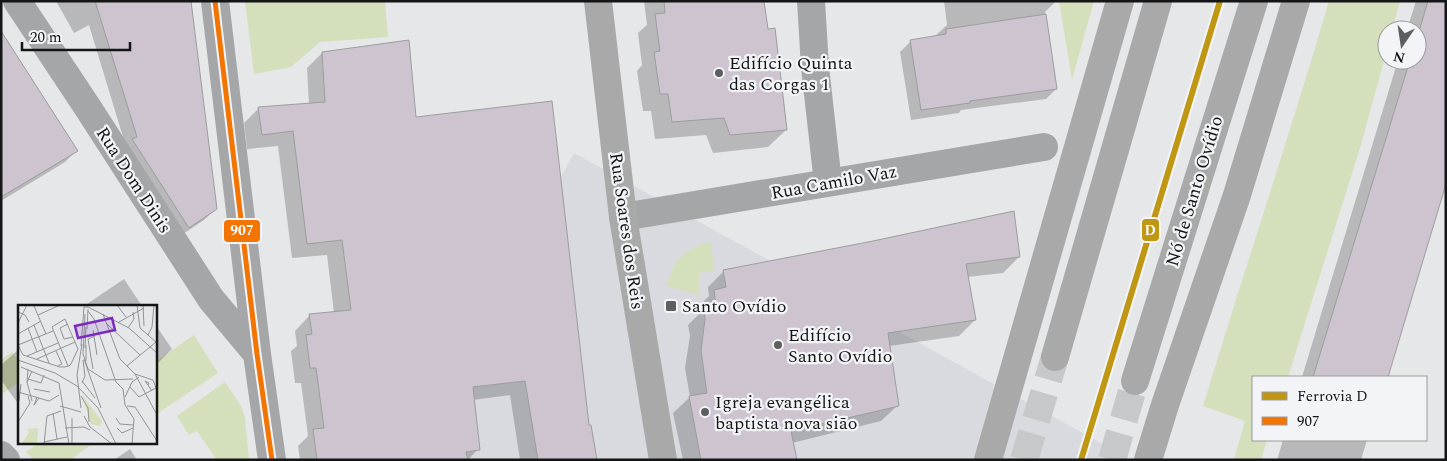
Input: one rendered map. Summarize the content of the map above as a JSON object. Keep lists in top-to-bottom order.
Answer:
{
  "streets": {
    "main road": ["Nó de Santo Ovídio", "Rua Soares dos Reis"],
    "street": ["Rua Dom Dinis", "Rua Camilo Vaz"]
  },
  "crossings": [
    ["Rua Camilo Vaz", "Rua Soares dos Reis"]
  ],
  "places": {
    "other": ["Edifício Quinta das Corgas 1", "Edifício Santo Ovídio", "Igreja evangélica baptista nova sião"],
    "transit": ["Santo Ovídio"]
  },
  "lines": ["rail line D", "transit line 907"],
  "legend": ["Ferrovia D", "907"],
  "scale_bar": "20 m",
  "north": "bottom"
}
